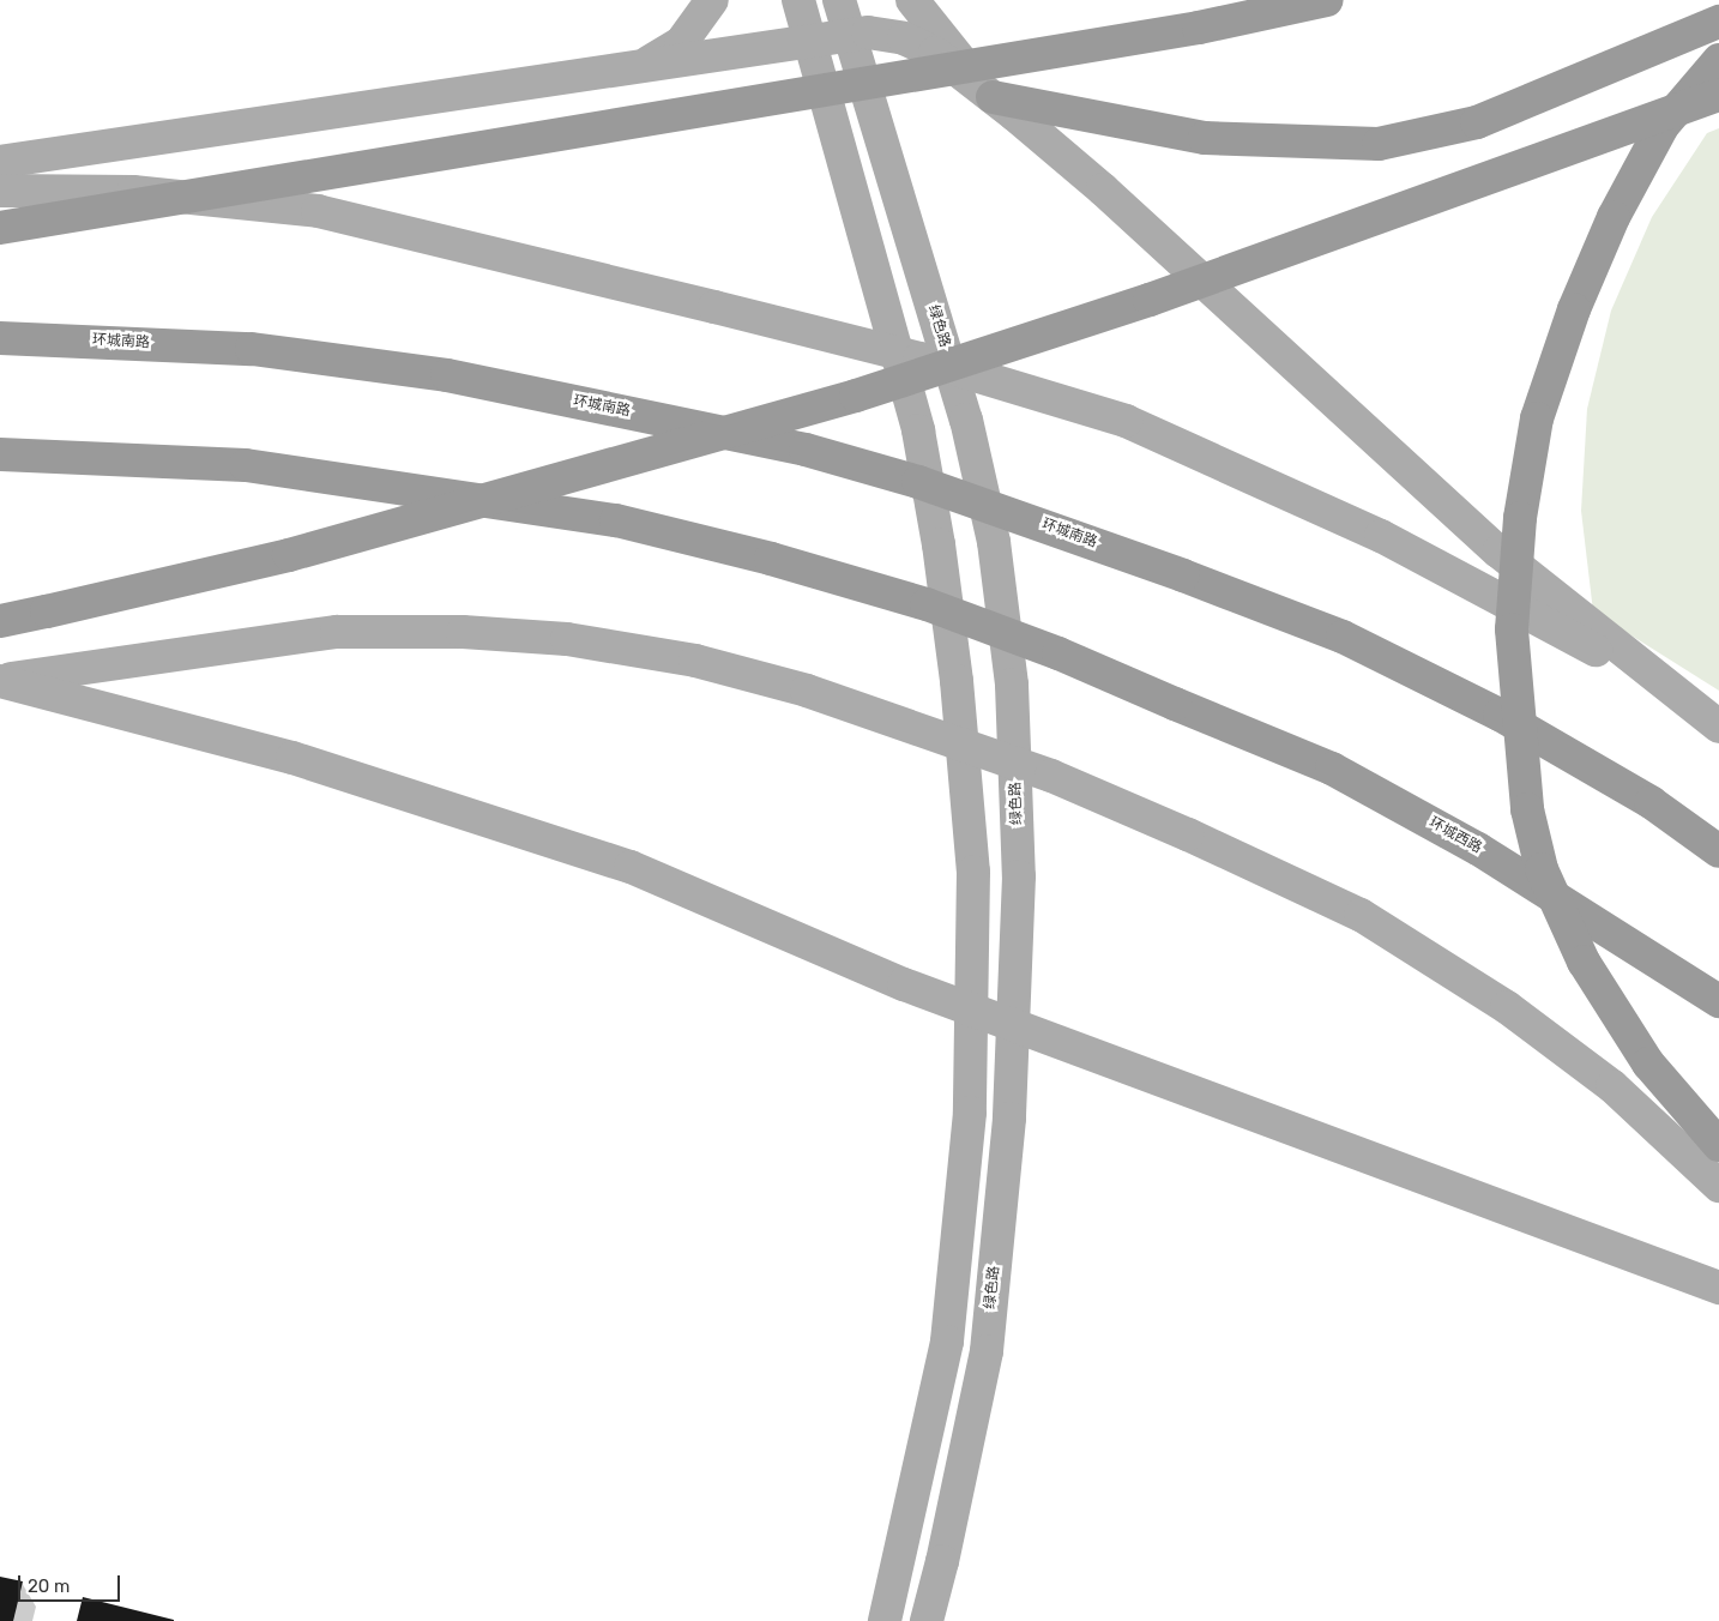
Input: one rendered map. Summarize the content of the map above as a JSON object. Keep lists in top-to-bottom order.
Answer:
{
  "streets": {
    "highway": ["环城南路", "环城西路"],
    "main road": ["绿色路"]
  },
  "scale_bar": "20 m"
}
